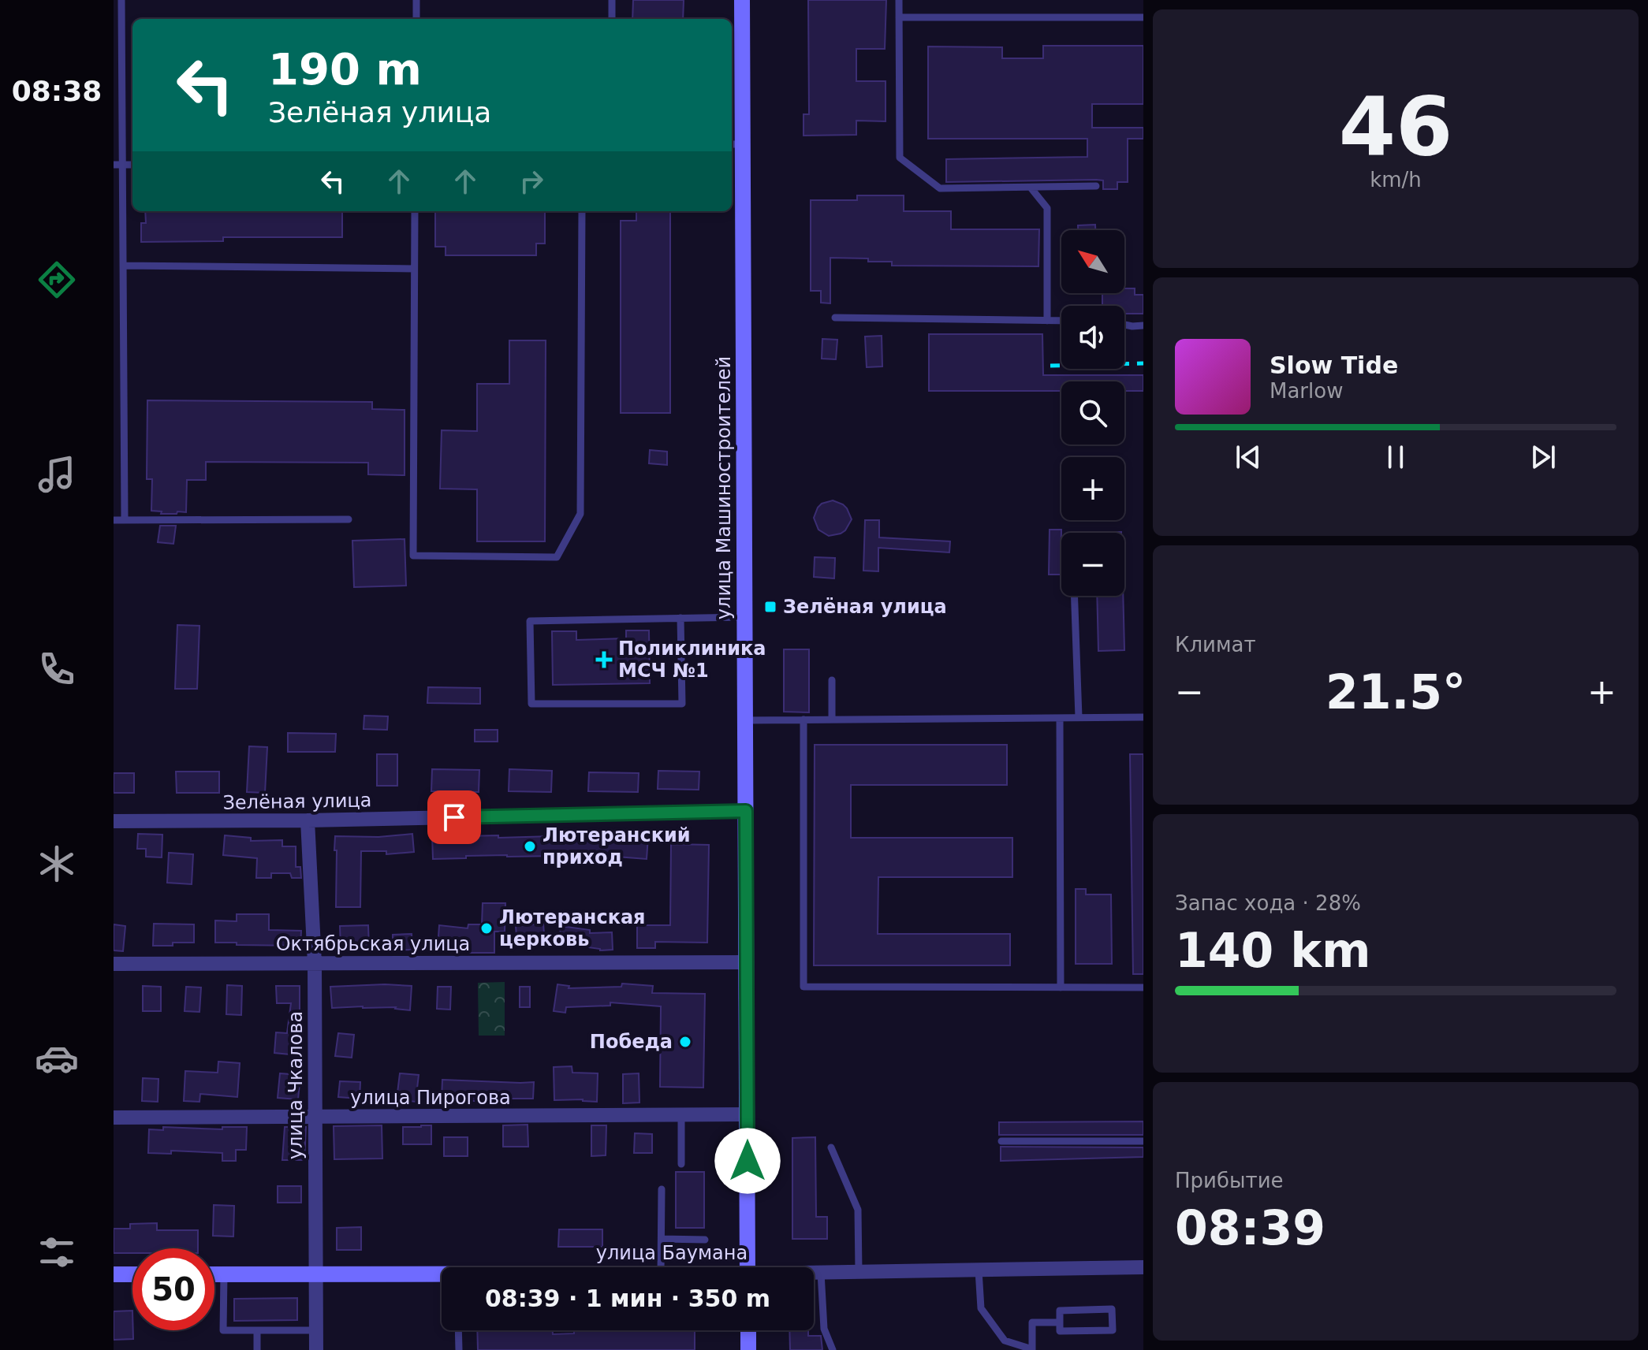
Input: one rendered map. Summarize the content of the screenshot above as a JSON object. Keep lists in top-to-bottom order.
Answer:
{
  "streets": {
    "main road": ["улица Машиностроителей", "улица Баумана"],
    "street": [
      "Зелёная улица",
      "Октябрьская улица",
      "улица Чкалова",
      "улица Пирогова"
    ]
  },
  "crossings": [
    ["улица Машиностроителей", "Зелёная улица"],
    ["улица Машиностроителей", "Октябрьская улица"],
    ["улица Машиностроителей", "улица Пирогова"],
    ["Зелёная улица", "улица Чкалова"],
    ["Октябрьская улица", "улица Чкалова"],
    ["улица Чкалова", "улица Пирогова"],
    ["улица Чкалова", "улица Баумана"]
  ],
  "places": {
    "transit": ["Зелёная улица"],
    "health": ["Поликлиника МСЧ №1"],
    "other": ["Лютеранский приход", "Лютеранская церковь", "Победа"]
  },
  "north": "top left",
  "page": {
    "tabs": "08:38",
    "tile": [
      ["46", "km/h"],
      "Климат",
      ["Запас хода · 28%", "140 km"],
      ["Прибытие", "08:39"]
    ],
    "turn": ["190 m", "Зелёная улица"],
    "map_buttons": ["+", "−"],
    "song": ["Slow Tide", "Marlow"],
    "heat": ["−", "21.5°", "+"],
    "limit": "50",
    "trip": "08:39 · 1 мин · 350 m"
  }
}
